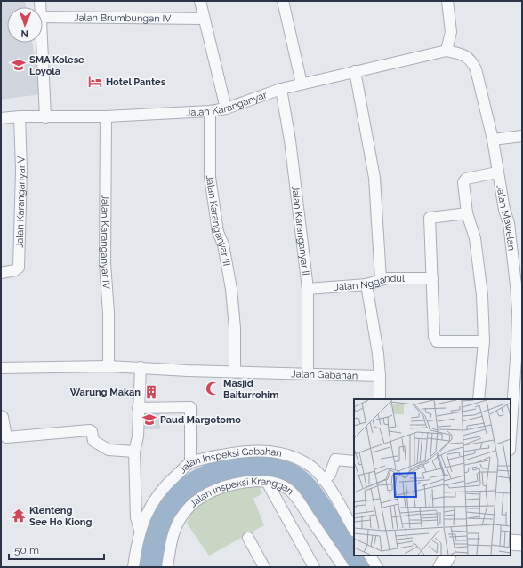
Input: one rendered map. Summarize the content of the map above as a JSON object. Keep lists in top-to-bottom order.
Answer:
{
  "streets": {
    "street": [
      "Jalan Brumbungan IV",
      "Jalan Karanganyar",
      "Jalan Karanganyar V",
      "Jalan Mawelan",
      "Jalan Karanganyar III",
      "Jalan Karanganyar II",
      "Jalan Karanganyar IV",
      "Jalan Nggandul",
      "Jalan Gabahan",
      "Jalan Inspeksi Gabahan",
      "Jalan Inspeksi Kranggan"
    ]
  },
  "crossings": [
    ["Jalan Karanganyar", "Jalan Karanganyar V"],
    ["Jalan Karanganyar", "Jalan Mawelan"],
    ["Jalan Karanganyar", "Jalan Karanganyar III"],
    ["Jalan Karanganyar", "Jalan Karanganyar II"],
    ["Jalan Karanganyar", "Jalan Karanganyar IV"],
    ["Jalan Karanganyar III", "Jalan Gabahan"],
    ["Jalan Karanganyar II", "Jalan Nggandul"],
    ["Jalan Karanganyar II", "Jalan Gabahan"],
    ["Jalan Karanganyar IV", "Jalan Gabahan"]
  ],
  "places": {
    "school or university": ["SMA Kolese Loyola", "Paud Margotomo"],
    "hotel": ["Hotel Pantes"],
    "mosque": ["Masjid Baiturrohim"],
    "building": ["Warung Makan"],
    "temple": ["Klenteng See Ho Kiong"]
  },
  "scale_bar": "50 m",
  "north": "bottom"
}
